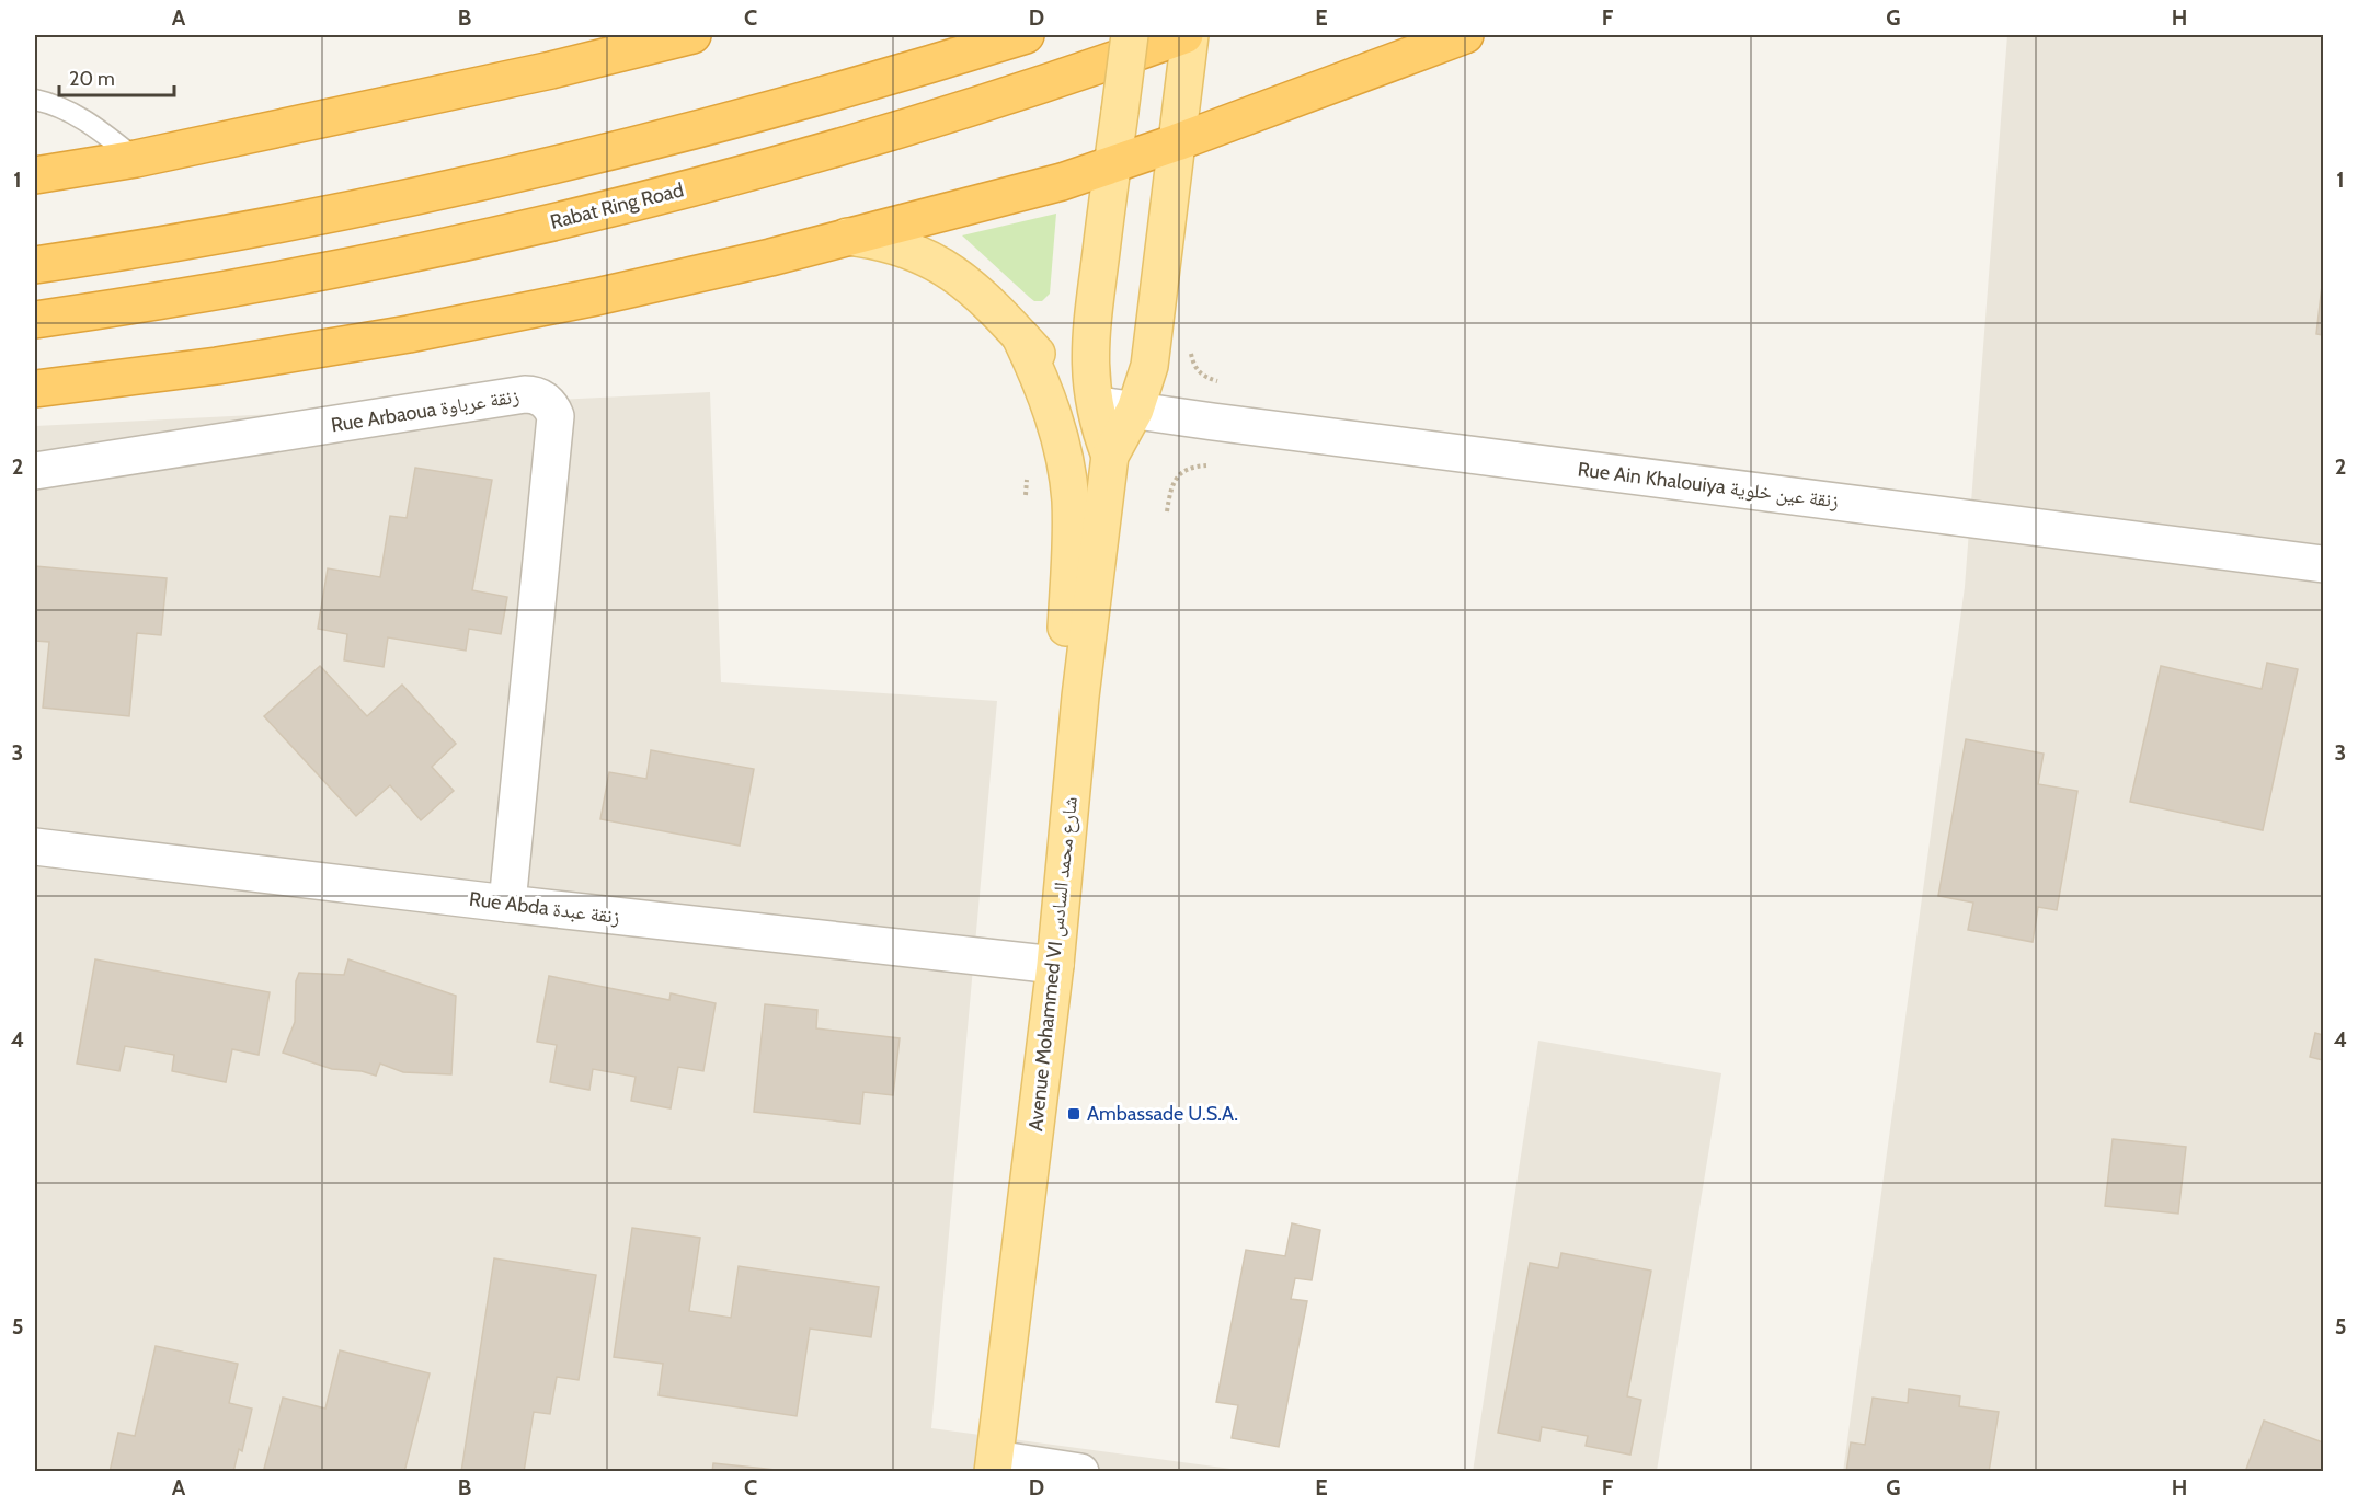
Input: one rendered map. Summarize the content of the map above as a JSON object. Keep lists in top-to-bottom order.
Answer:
{
  "streets": {
    "highway": ["Rabat Ring Road"],
    "main road": ["Avenue Mohammed VI شارع محمد السادس"],
    "street": ["Rue Arbaoua زنقة عرباوة", "Rue Ain Khalouiya زنقة عين خلوية", "Rue Abda زنقة عبدة"]
  },
  "crossings": [
    ["Rue Arbaoua زنقة عرباوة", "Rue Abda زنقة عبدة"],
    ["Rue Ain Khalouiya زنقة عين خلوية", "Avenue Mohammed VI شارع محمد السادس"],
    ["Rue Abda زنقة عبدة", "Avenue Mohammed VI شارع محمد السادس"]
  ],
  "places": {
    "transit": ["Ambassade U.S.A."]
  },
  "scale_bar": "20 m",
  "grid": {
    "columns": [
      "A",
      "B",
      "C",
      "D",
      "E",
      "F",
      "G",
      "H"
    ],
    "rows": [
      "1",
      "2",
      "3",
      "4",
      "5"
    ]
  }
}
